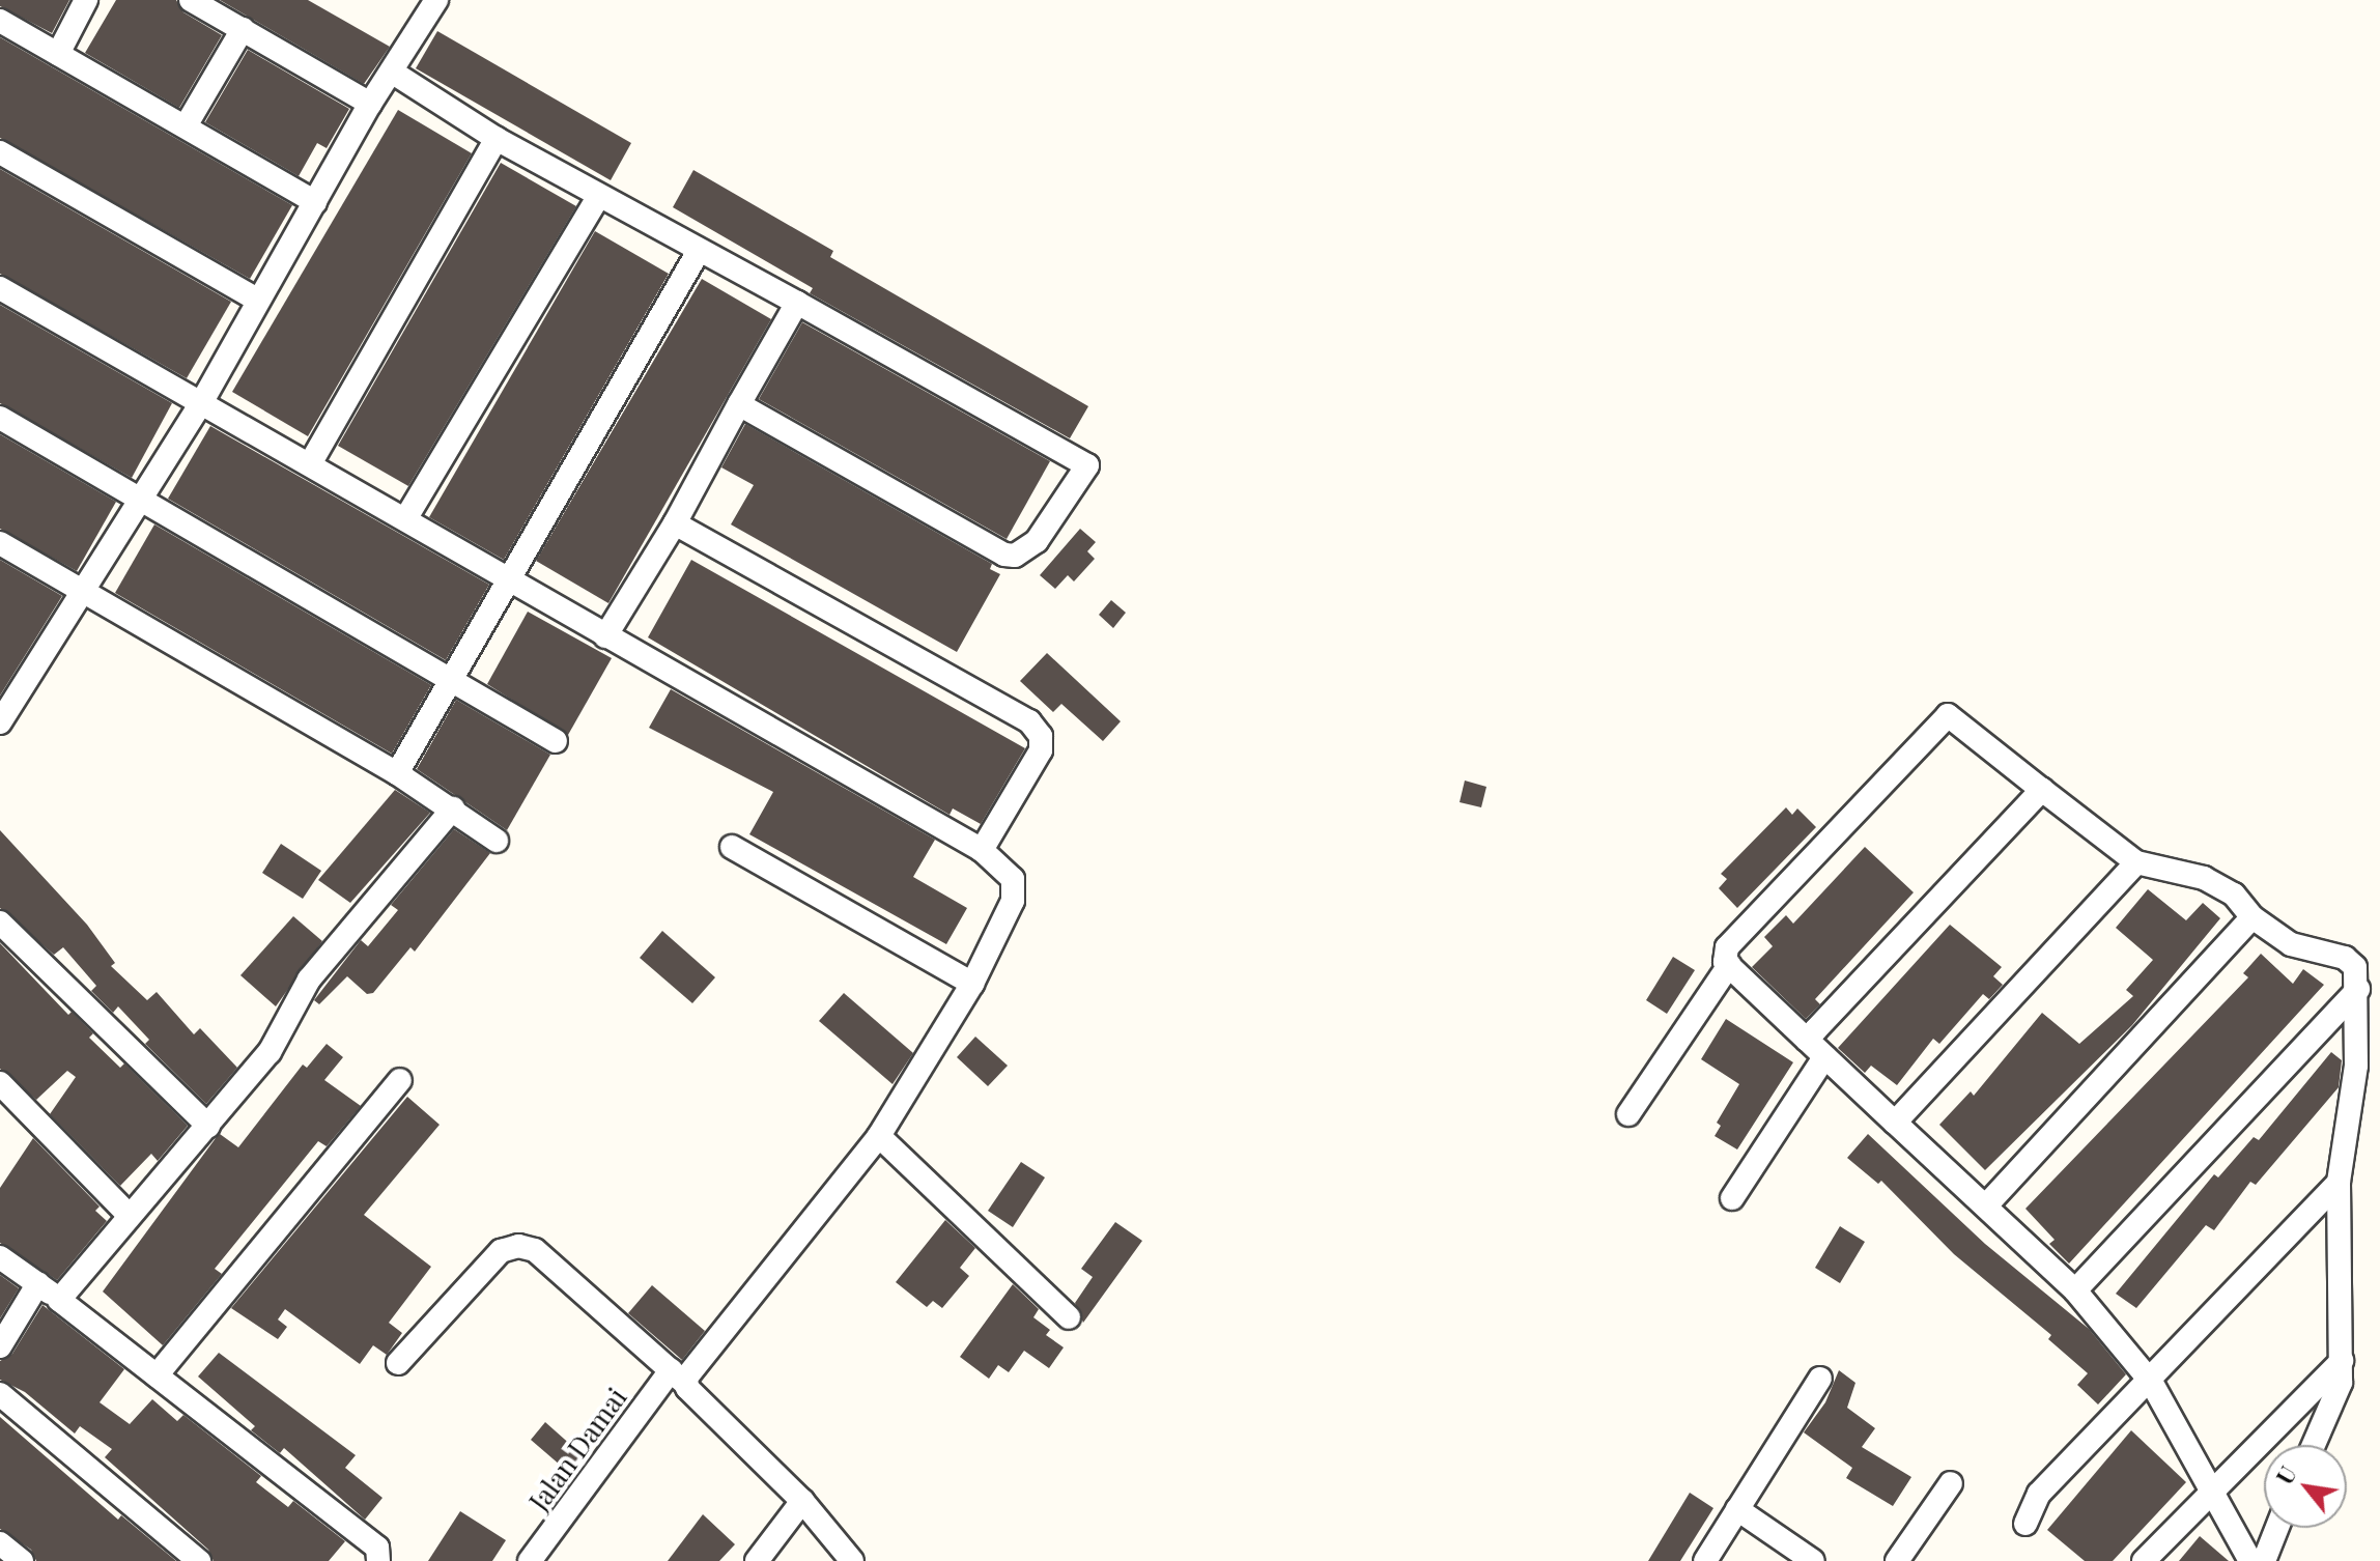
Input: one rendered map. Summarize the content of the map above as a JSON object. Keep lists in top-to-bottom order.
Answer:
{
  "streets": {
    "street": ["Jalan Damai"]
  },
  "north": "top left"
}
